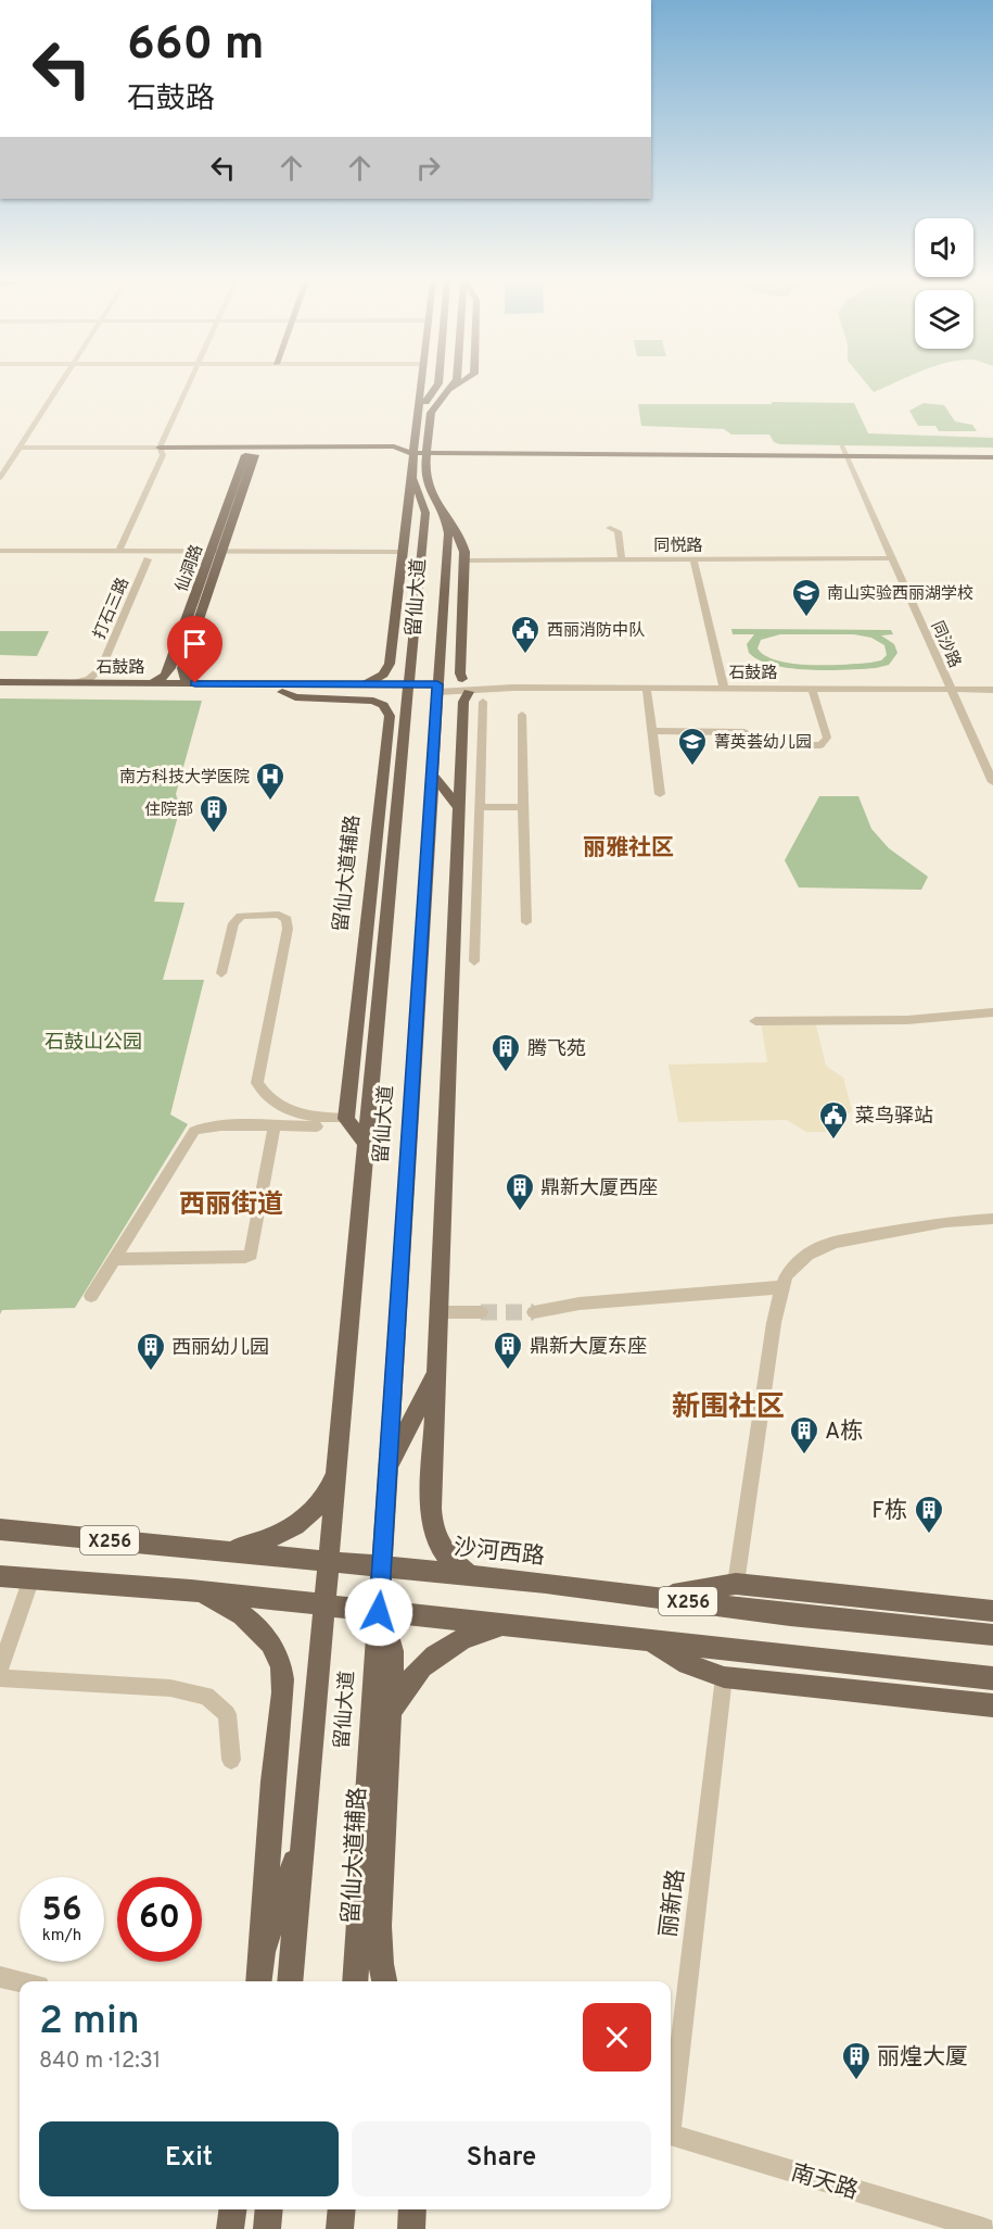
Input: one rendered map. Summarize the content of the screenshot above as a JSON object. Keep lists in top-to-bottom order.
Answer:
{
  "streets": {
    "main road": [
      "仙洞路",
      "留仙大道",
      "石鼓路",
      "留仙大道辅路",
      "X256",
      "沙河西路"
    ],
    "street": [
      "同悦路",
      "打石三路",
      "同沙路",
      "丽新路",
      "南天路"
    ]
  },
  "crossings": [
    ["同悦路", "同沙路"],
    ["仙洞路", "石鼓路"],
    ["留仙大道", "石鼓路"],
    ["留仙大道", "留仙大道辅路"],
    ["留仙大道", "X256"],
    ["留仙大道", "沙河西路"],
    ["同沙路", "石鼓路"],
    ["石鼓路", "留仙大道辅路"],
    ["留仙大道辅路", "X256"]
  ],
  "districts": ["丽雅社区", "西丽街道", "新围社区"],
  "parks": ["石鼓山公园"],
  "places": {
    "school or university": ["南山实验西丽湖学校", "菁英荟幼儿园"],
    "public building": ["西丽消防中队", "菜鸟驿站"],
    "hospital": ["南方科技大学医院"],
    "building": [
      "住院部",
      "腾飞苑",
      "鼎新大厦西座",
      "鼎新大厦东座",
      "西丽幼儿园",
      "A栋",
      "F栋",
      "丽煌大厦"
    ]
  },
  "page": {
    "turn": ["660 m", "石鼓路"],
    "speed": "56 km/h",
    "limit": "60",
    "heading": ["2 min", "840 m · 12:31"],
    "buttons": ["Exit", "Share"]
  }
}
